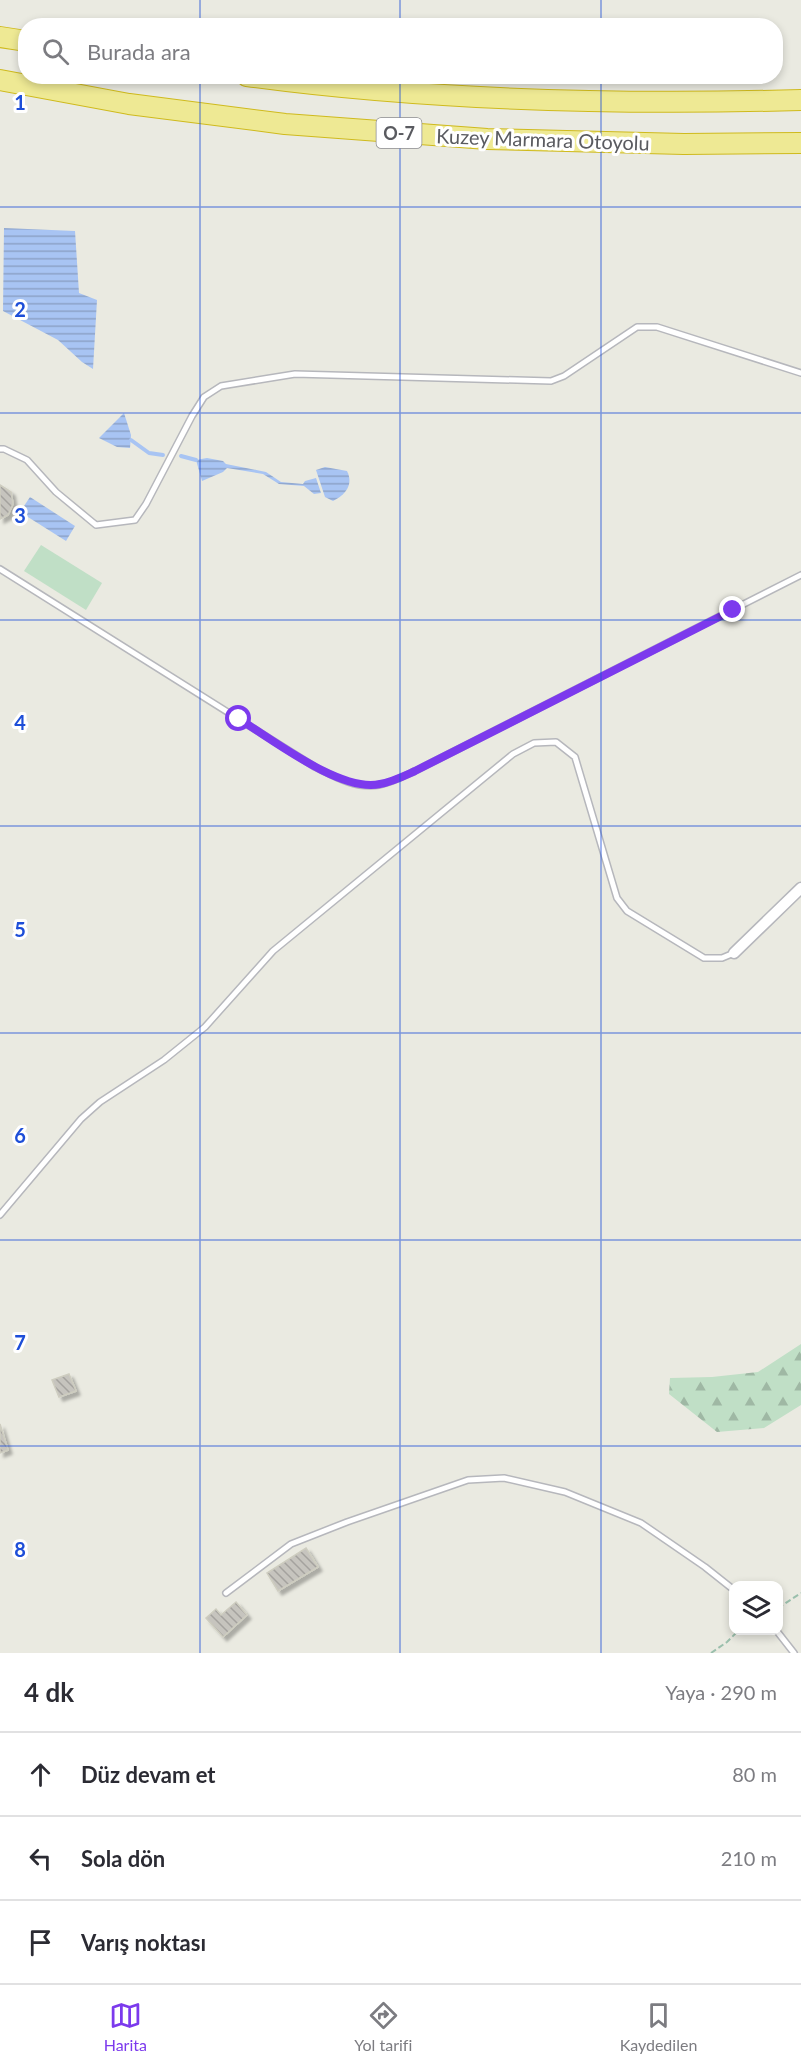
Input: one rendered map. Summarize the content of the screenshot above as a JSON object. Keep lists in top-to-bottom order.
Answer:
{
  "streets": {
    "highway": ["O-7", "Kuzey Marmara Otoyolu"]
  },
  "page": {
    "search": "Burada ara",
    "heading": ["4 dk", "Yaya · 290 m"],
    "list": [
      ["Düz devam et", "80 m"],
      ["Sola dön", "210 m"],
      "Varış noktası"
    ],
    "nav": ["Harita", "Yol tarifi", "Kaydedilen"]
  },
  "grid": {
    "rows": [
      "1",
      "2",
      "3",
      "4",
      "5",
      "6",
      "7",
      "8"
    ]
  }
}
